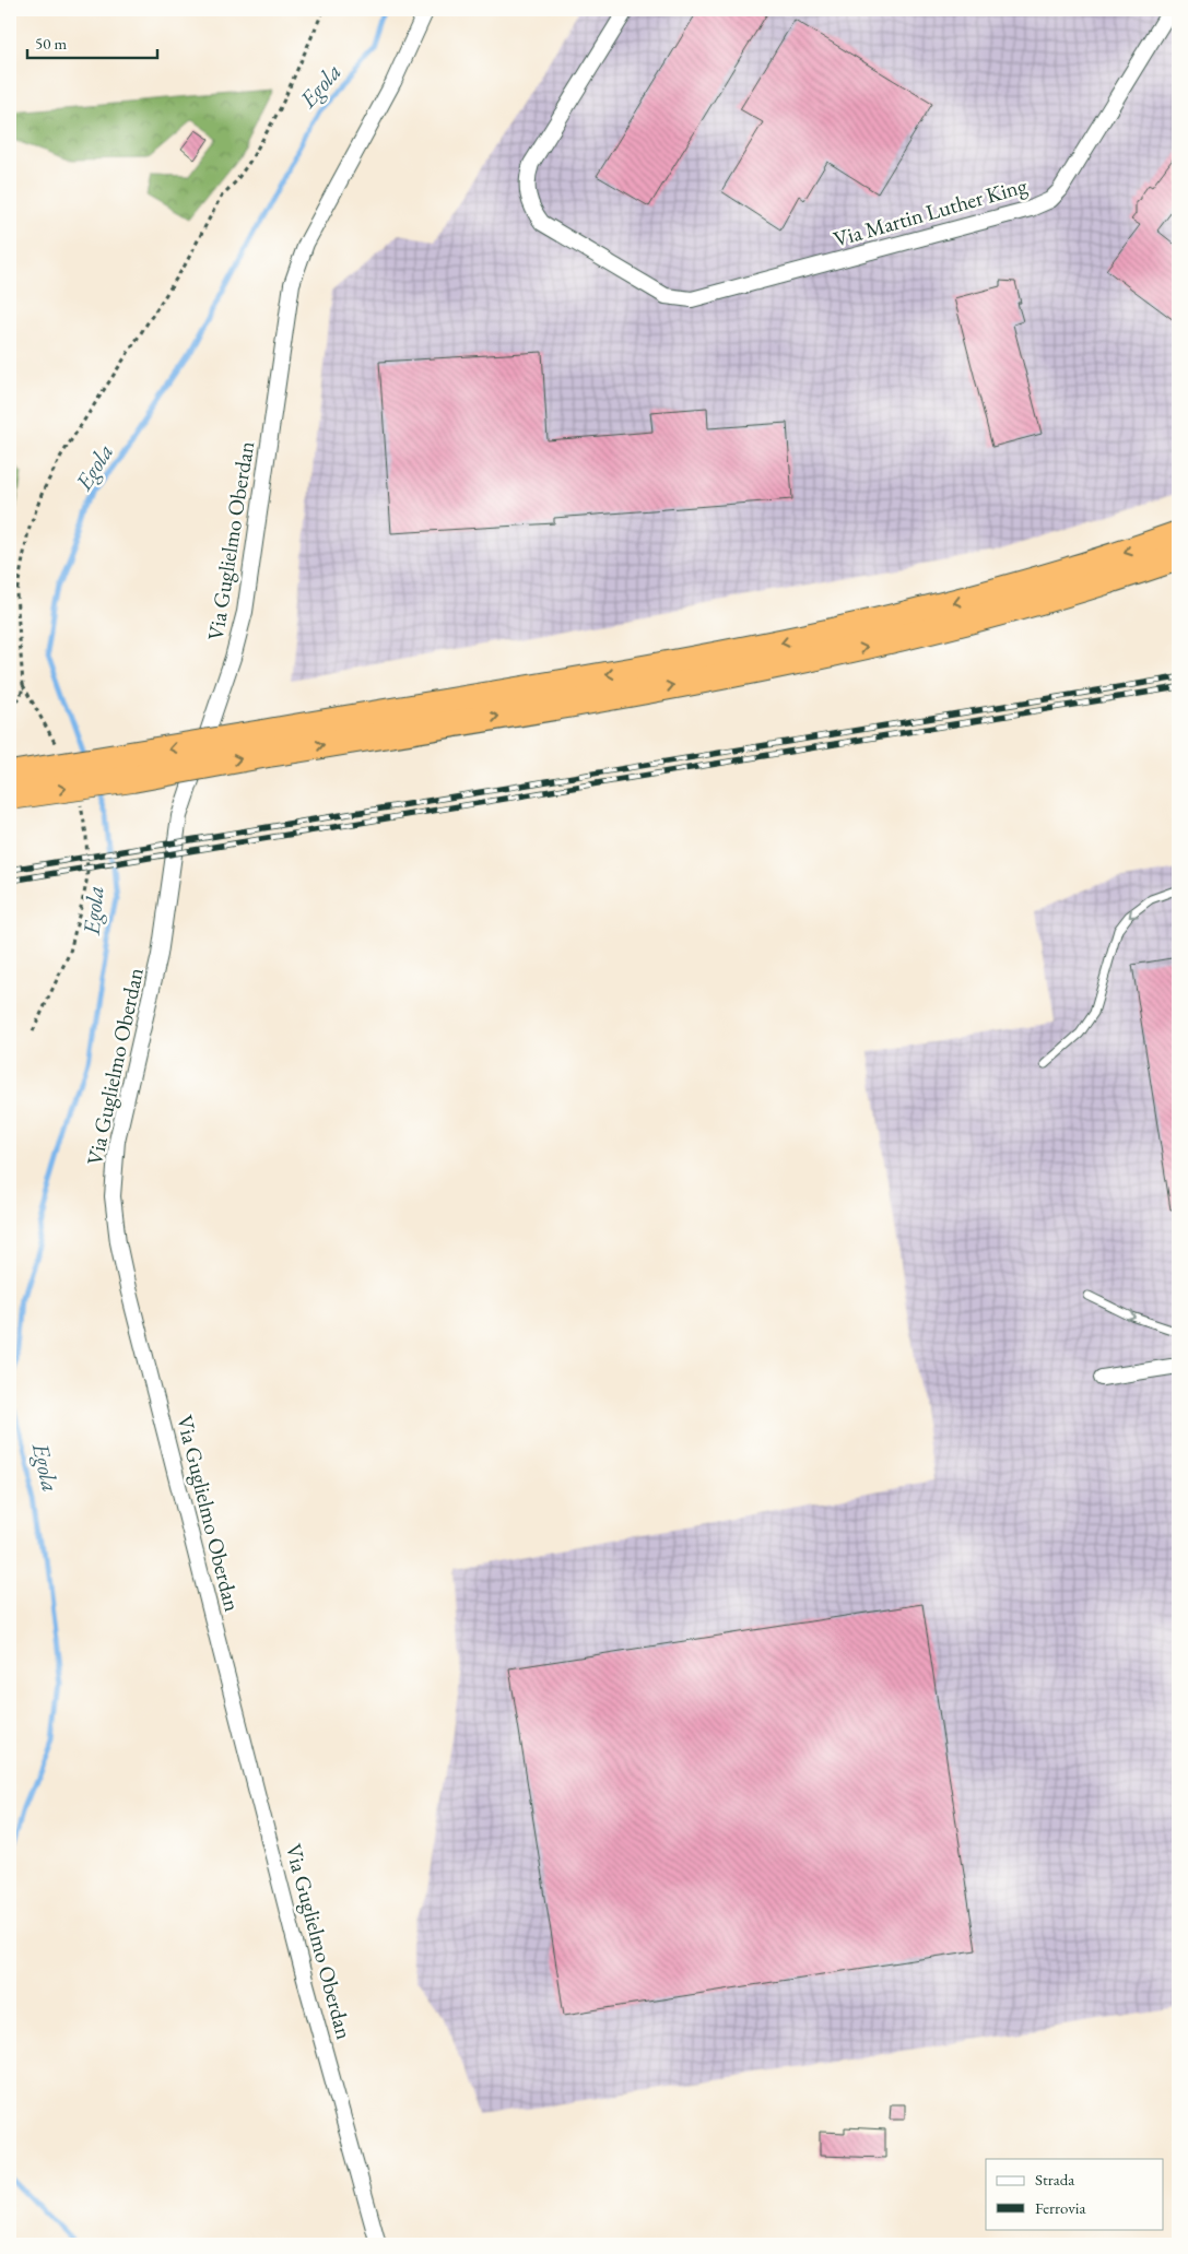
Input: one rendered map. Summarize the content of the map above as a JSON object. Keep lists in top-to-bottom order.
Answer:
{
  "streets": {
    "street": ["Via Martin Luther King", "Via Guglielmo Oberdan"]
  },
  "water": ["Egola"],
  "legend": ["Strada", "Ferrovia"],
  "scale_bar": "50 m"
}
